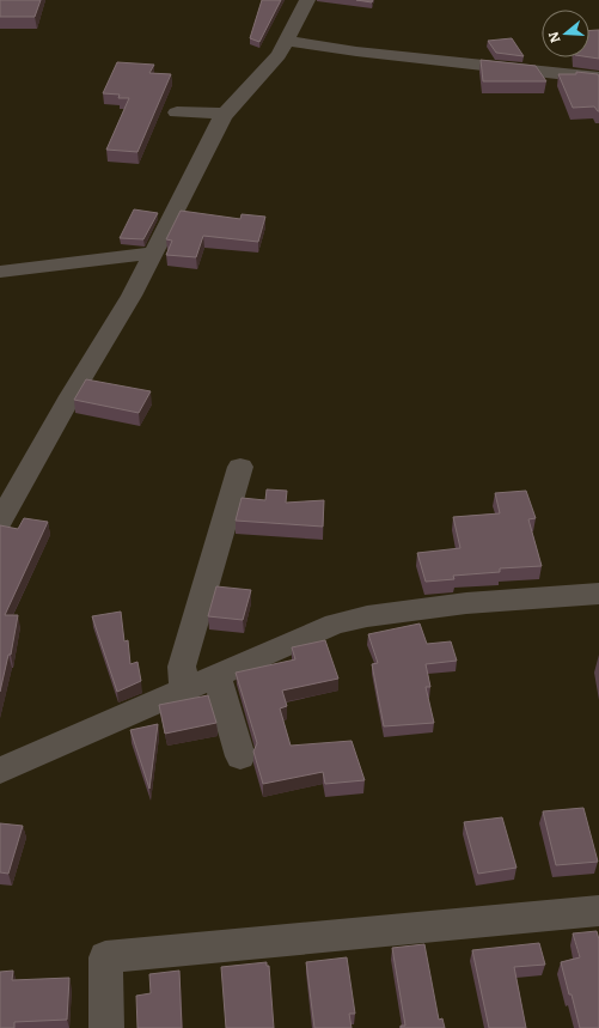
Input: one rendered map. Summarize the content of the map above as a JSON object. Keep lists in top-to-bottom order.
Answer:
{
  "north": "left"
}
